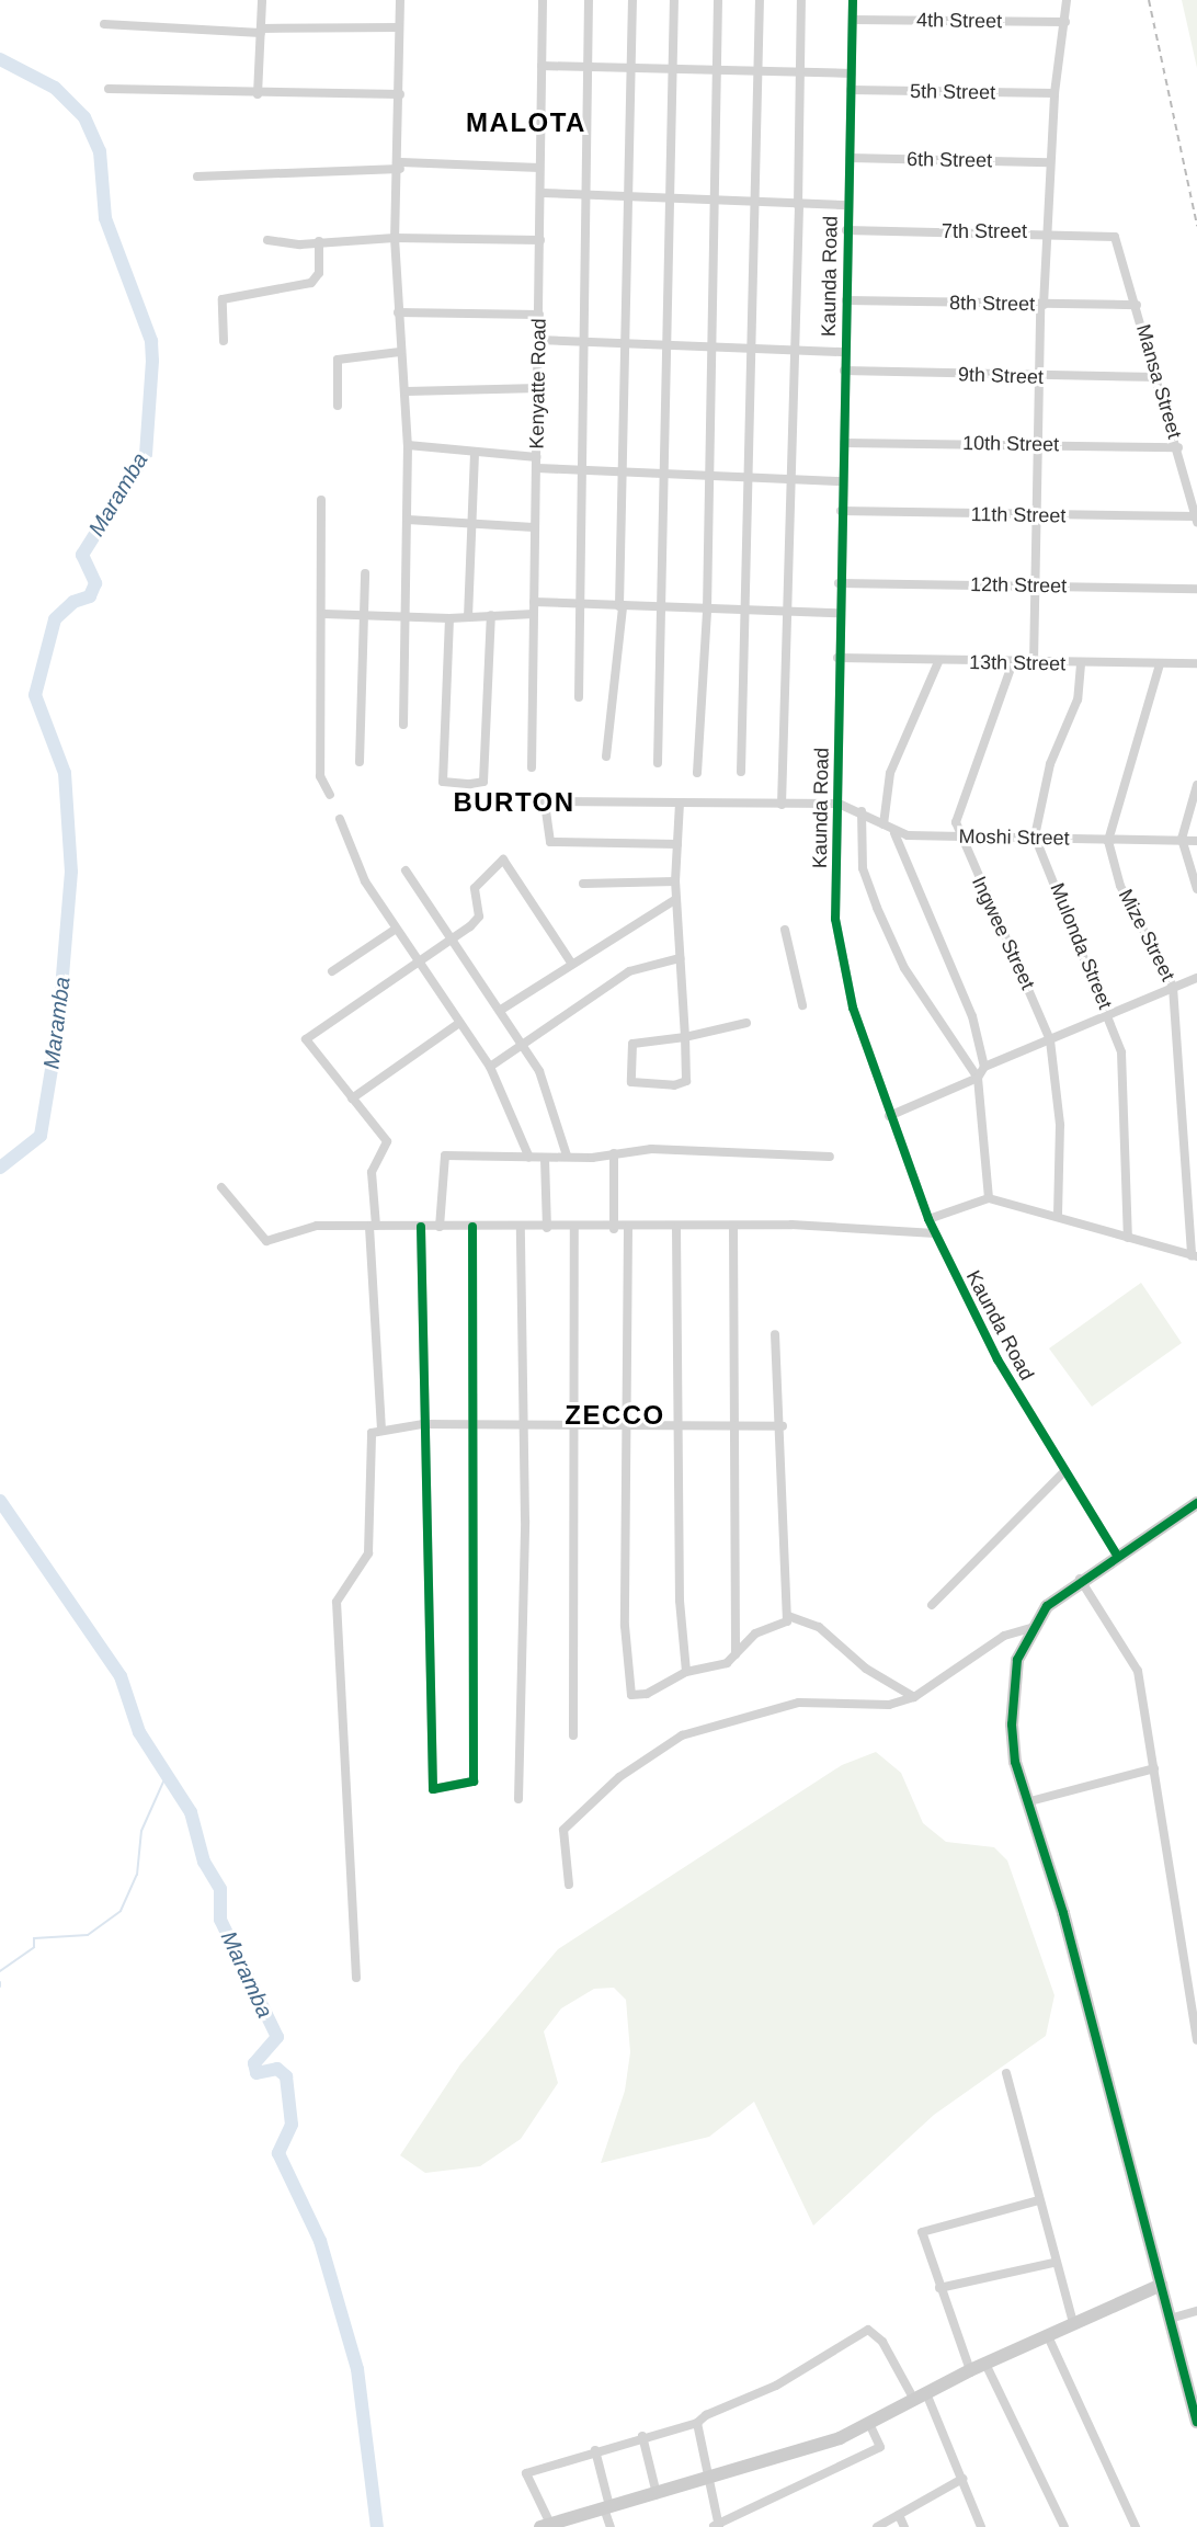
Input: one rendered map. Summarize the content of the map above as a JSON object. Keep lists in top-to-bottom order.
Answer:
{
  "streets": {
    "street": [
      "4th Street",
      "5th Street",
      "6th Street",
      "7th Street",
      "Kaunda Road",
      "8th Street",
      "9th Street",
      "Mansa Street",
      "Kenyatte Road",
      "10th Street",
      "11th Street",
      "12th Street",
      "13th Street",
      "Moshi Street",
      "Ingwee Street",
      "Mize Street",
      "Mulonda Street"
    ]
  },
  "crossings": [
    ["4th Street", "Kaunda Road"],
    ["5th Street", "Kaunda Road"],
    ["6th Street", "Kaunda Road"],
    ["7th Street", "Kaunda Road"],
    ["7th Street", "Mansa Street"],
    ["Kaunda Road", "8th Street"],
    ["Kaunda Road", "9th Street"],
    ["Kaunda Road", "10th Street"],
    ["Kaunda Road", "11th Street"],
    ["Kaunda Road", "12th Street"],
    ["Kaunda Road", "13th Street"],
    ["8th Street", "Mansa Street"],
    ["9th Street", "Mansa Street"],
    ["Mansa Street", "10th Street"],
    ["Mansa Street", "11th Street"],
    ["13th Street", "Ingwee Street"],
    ["Moshi Street", "Ingwee Street"],
    ["Moshi Street", "Mize Street"],
    ["Moshi Street", "Mulonda Street"]
  ],
  "districts": ["MALOTA", "BURTON", "ZECCO"],
  "water": ["Maramba"]
}
